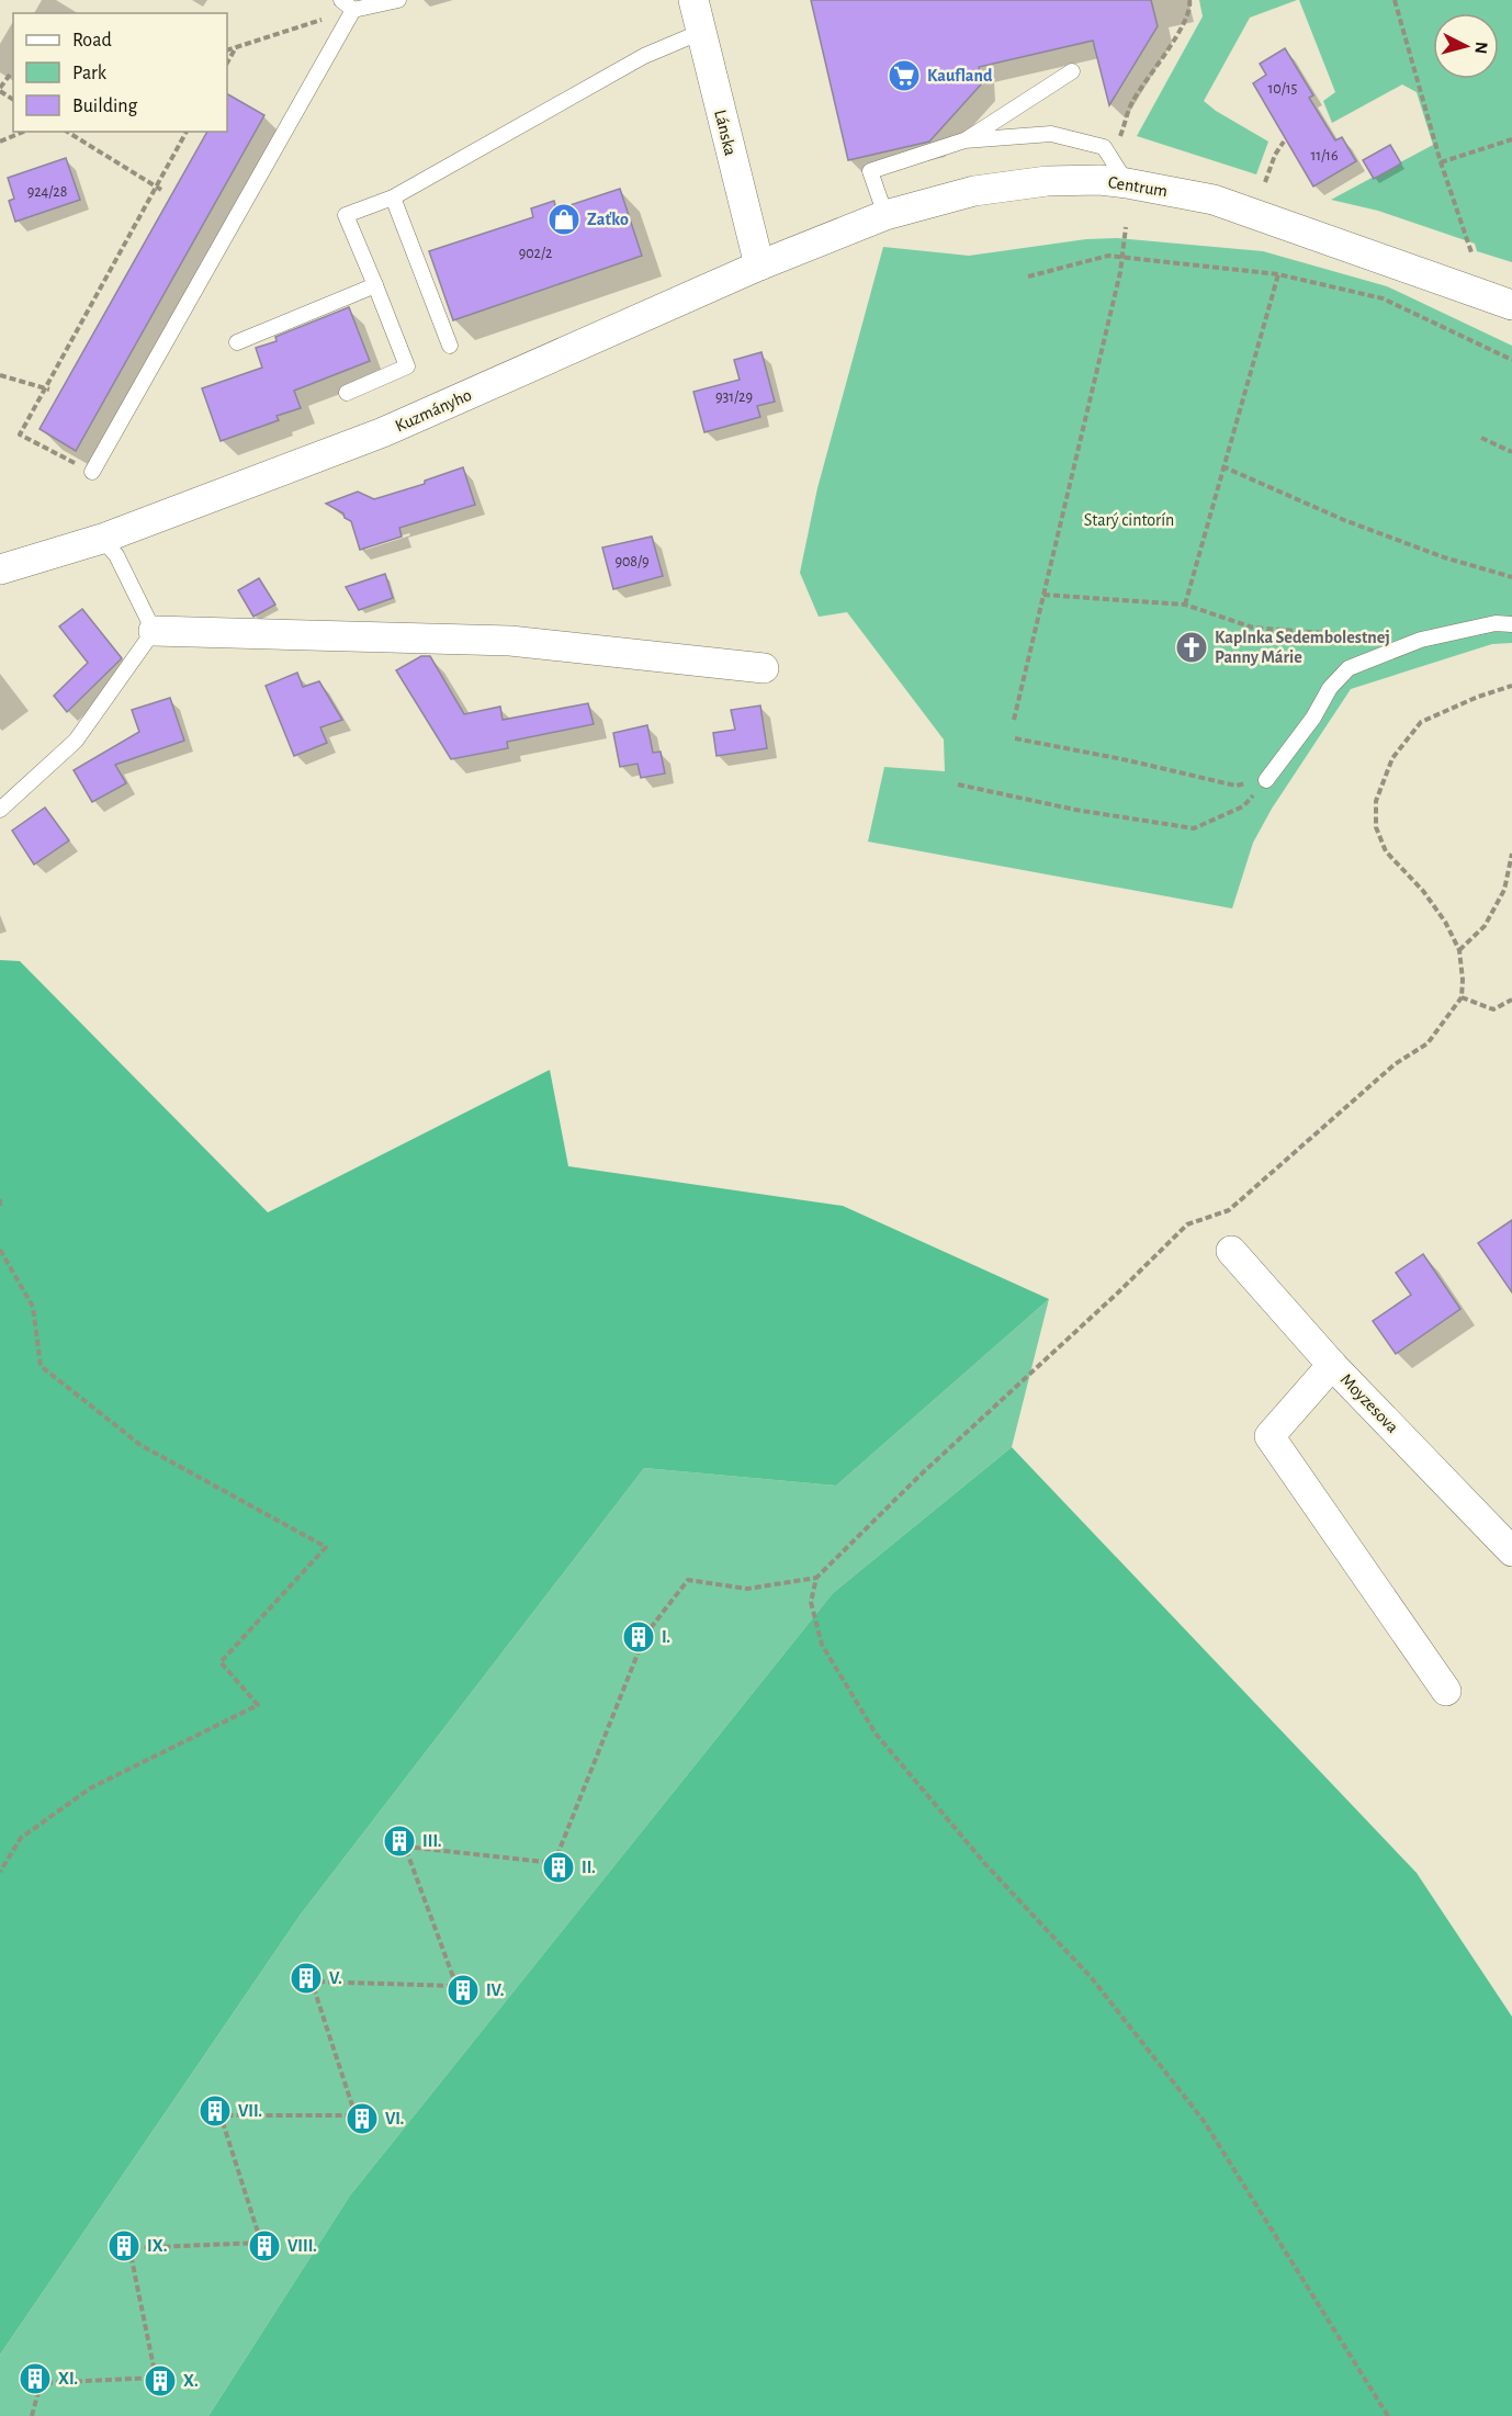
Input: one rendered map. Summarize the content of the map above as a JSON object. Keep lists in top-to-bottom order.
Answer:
{
  "streets": {
    "street": [
      "Lánska",
      "Centrum",
      "Kuzmányho",
      "Moyzesova"
    ]
  },
  "crossings": [
    ["Lánska", "Centrum"],
    ["Lánska", "Kuzmányho"],
    ["Centrum", "Kuzmányho"]
  ],
  "parks": ["Starý cintorín"],
  "places": {
    "supermarket": ["Kaufland"],
    "shop": ["Zaťko"],
    "church": ["Kaplnka Sedembolestnej Panny Márie"],
    "building": [
      "I.",
      "III.",
      "II.",
      "V.",
      "IV.",
      "VII.",
      "VI.",
      "IX.",
      "VIII.",
      "XI.",
      "X."
    ]
  },
  "house_numbers": [
    "10/15",
    "11/16",
    "924/28",
    "902/2",
    "931/29",
    "908/9"
  ],
  "legend": ["Road", "Park", "Building"],
  "north": "right"
}
